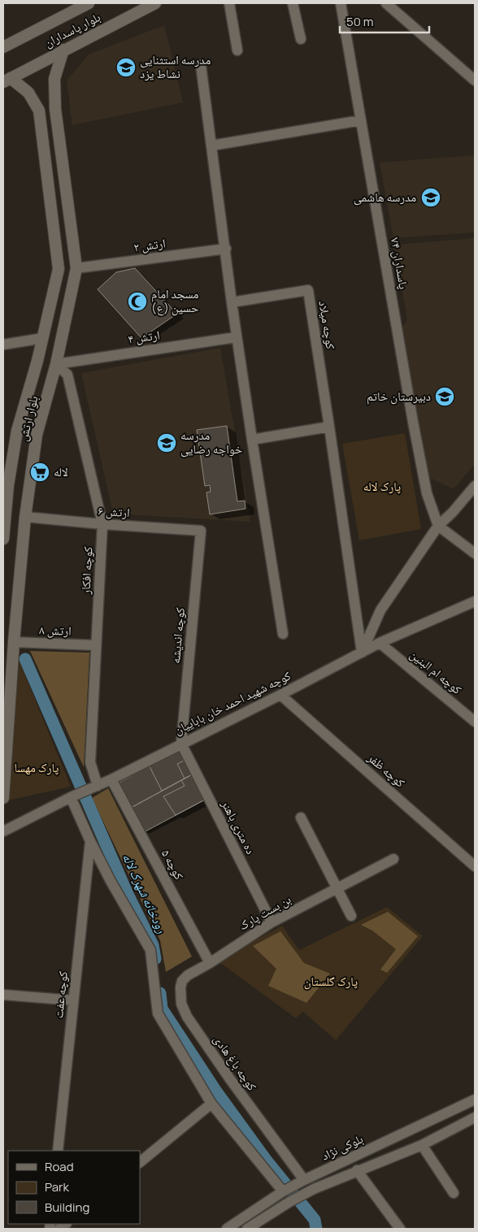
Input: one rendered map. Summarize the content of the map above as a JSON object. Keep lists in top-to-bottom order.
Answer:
{
  "streets": {
    "street": [
      "بلوار پاسداران",
      "ارتش ۲",
      "پاسداران ۷۴",
      "کوچه میلاد",
      "ارتش ۴",
      "بلوار ارتش",
      "ارتش ۶",
      "کوچه افکار",
      "ارتش ۸",
      "کوچه اندیشه",
      "کوچه ام البنین",
      "کوچه شهید احمد خان باباییان",
      "کوچه ظفر",
      "ده متری باهنر",
      "کوچه ۵",
      "بن بست پارک",
      "کوچه عفت",
      "کوچه باغ هادی",
      "بلوکی نژاد"
    ]
  },
  "crossings": [
    ["بلوار پاسداران", "بلوار ارتش"],
    ["ارتش ۲", "بلوار ارتش"],
    ["کوچه میلاد", "کوچه شهید احمد خان باباییان"],
    ["ارتش ۴", "بلوار ارتش"],
    ["ارتش ۴", "کوچه افکار"],
    ["بلوار ارتش", "ارتش ۶"],
    ["بلوار ارتش", "کوچه افکار"],
    ["بلوار ارتش", "ارتش ۸"],
    ["ارتش ۶", "کوچه افکار"],
    ["ارتش ۶", "کوچه اندیشه"],
    ["کوچه افکار", "ارتش ۸"],
    ["کوچه افکار", "کوچه شهید احمد خان باباییان"],
    ["کوچه اندیشه", "کوچه شهید احمد خان باباییان"],
    ["کوچه اندیشه", "ده متری باهنر"],
    ["کوچه ام البنین", "کوچه شهید احمد خان باباییان"],
    ["کوچه شهید احمد خان باباییان", "کوچه ظفر"],
    ["کوچه شهید احمد خان باباییان", "ده متری باهنر"],
    ["کوچه شهید احمد خان باباییان", "کوچه ۵"],
    ["ده متری باهنر", "بن بست پارک"],
    ["کوچه ۵", "بن بست پارک"],
    ["کوچه ۵", "کوچه باغ هادی"],
    ["بن بست پارک", "کوچه باغ هادی"],
    ["کوچه باغ هادی", "بلوکی نژاد"]
  ],
  "water": ["رودخانه شهرک لاله"],
  "parks": ["پارک لاله", "پارک مهسا", "پارک گلستان"],
  "places": {
    "school or university": [
      "مدرسه استثنایی نشاط یزد",
      "مدرسه هاشمی",
      "دبیرستان خاتم",
      "مدرسه خواجه رضایی"
    ],
    "mosque": ["مسجد امام حسین (ع)"],
    "supermarket": ["لاله"]
  },
  "legend": ["Road", "Park", "Building"],
  "scale_bar": "50 m"
}
